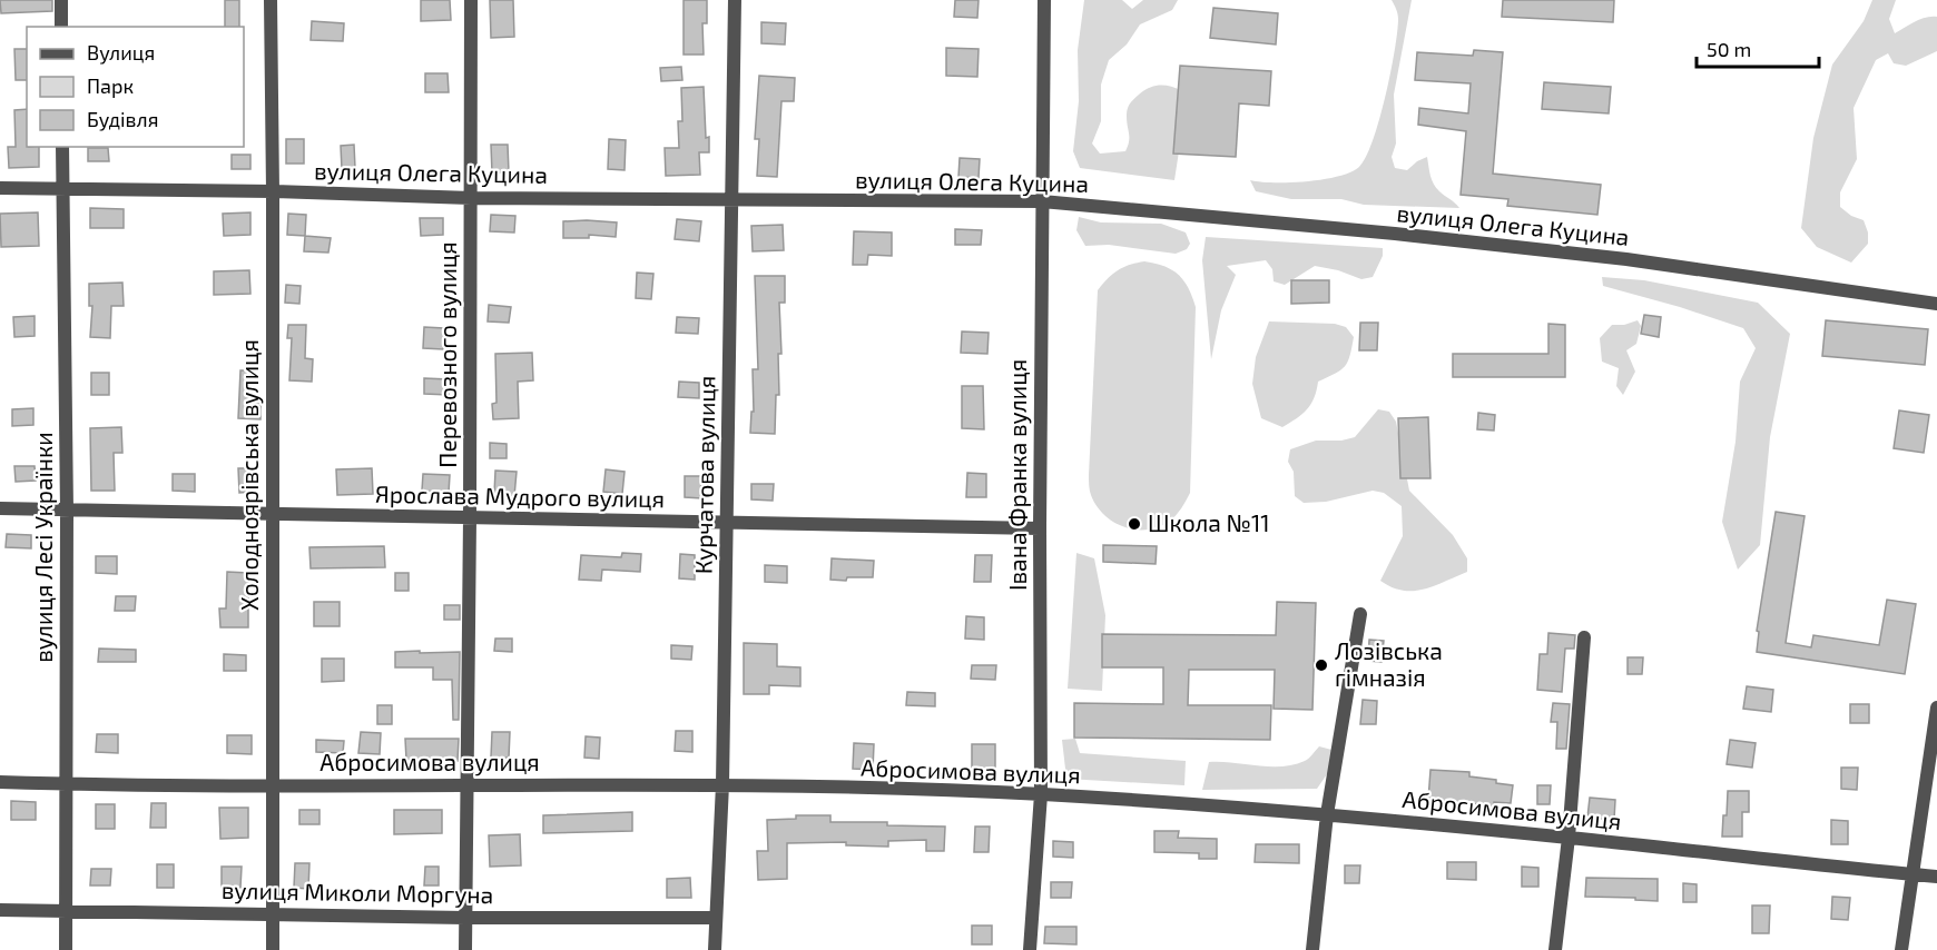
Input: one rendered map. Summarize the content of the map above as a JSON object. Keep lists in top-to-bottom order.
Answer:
{
  "streets": {
    "street": [
      "вулиця Олега Куцина",
      "Перевозного вулиця",
      "Холодноярівська вулиця",
      "Курчатова вулиця",
      "Івана Франка вулиця",
      "Ярослава Мудрого вулиця",
      "вулиця Лесі Українки",
      "Абросимова вулиця",
      "вулиця Миколи Моргуна"
    ]
  },
  "crossings": [
    ["вулиця Олега Куцина", "Перевозного вулиця"],
    ["вулиця Олега Куцина", "Холодноярівська вулиця"],
    ["вулиця Олега Куцина", "Курчатова вулиця"],
    ["вулиця Олега Куцина", "Івана Франка вулиця"],
    ["вулиця Олега Куцина", "вулиця Лесі Українки"],
    ["Перевозного вулиця", "Ярослава Мудрого вулиця"],
    ["Перевозного вулиця", "Абросимова вулиця"],
    ["Перевозного вулиця", "вулиця Миколи Моргуна"],
    ["Холодноярівська вулиця", "Ярослава Мудрого вулиця"],
    ["Холодноярівська вулиця", "Абросимова вулиця"],
    ["Холодноярівська вулиця", "вулиця Миколи Моргуна"],
    ["Курчатова вулиця", "Ярослава Мудрого вулиця"],
    ["Курчатова вулиця", "Абросимова вулиця"],
    ["Курчатова вулиця", "вулиця Миколи Моргуна"],
    ["Івана Франка вулиця", "Ярослава Мудрого вулиця"],
    ["Івана Франка вулиця", "Абросимова вулиця"],
    ["Ярослава Мудрого вулиця", "вулиця Лесі Українки"],
    ["вулиця Лесі Українки", "Абросимова вулиця"],
    ["вулиця Лесі Українки", "вулиця Миколи Моргуна"]
  ],
  "places": ["Школа №11", "Лозівська гімназія"],
  "legend": ["Вулиця", "Парк", "Будівля"],
  "scale_bar": "50 m"
}
